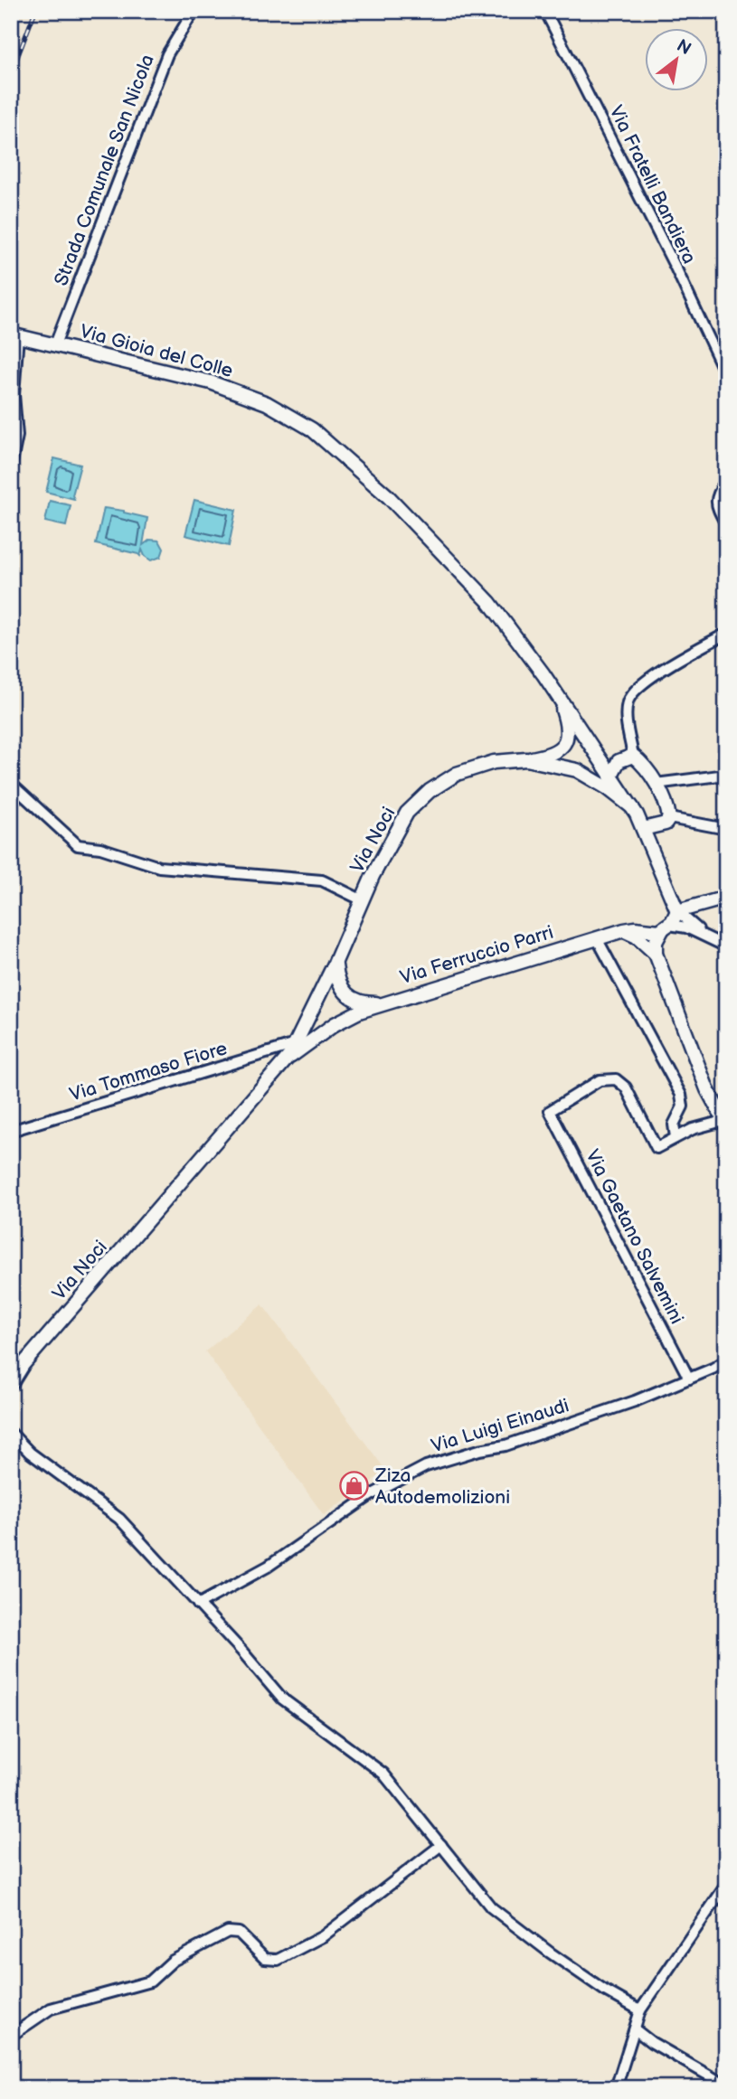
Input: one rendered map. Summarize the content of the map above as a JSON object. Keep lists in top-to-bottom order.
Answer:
{
  "streets": {
    "main road": ["Via Gioia del Colle", "Via Noci", "Via Ferruccio Parri"],
    "street": [
      "Strada Comunale San Nicola",
      "Via Fratelli Bandiera",
      "Via Tommaso Fiore",
      "Via Gaetano Salvemini",
      "Via Luigi Einaudi"
    ]
  },
  "crossings": [
    ["Strada Comunale San Nicola", "Via Gioia del Colle"],
    ["Via Noci", "Via Ferruccio Parri"],
    ["Via Noci", "Via Tommaso Fiore"],
    ["Via Ferruccio Parri", "Via Tommaso Fiore"],
    ["Via Gaetano Salvemini", "Via Luigi Einaudi"]
  ],
  "places": {
    "shop": ["Ziza Autodemolizioni"]
  },
  "north": "top right"
}
